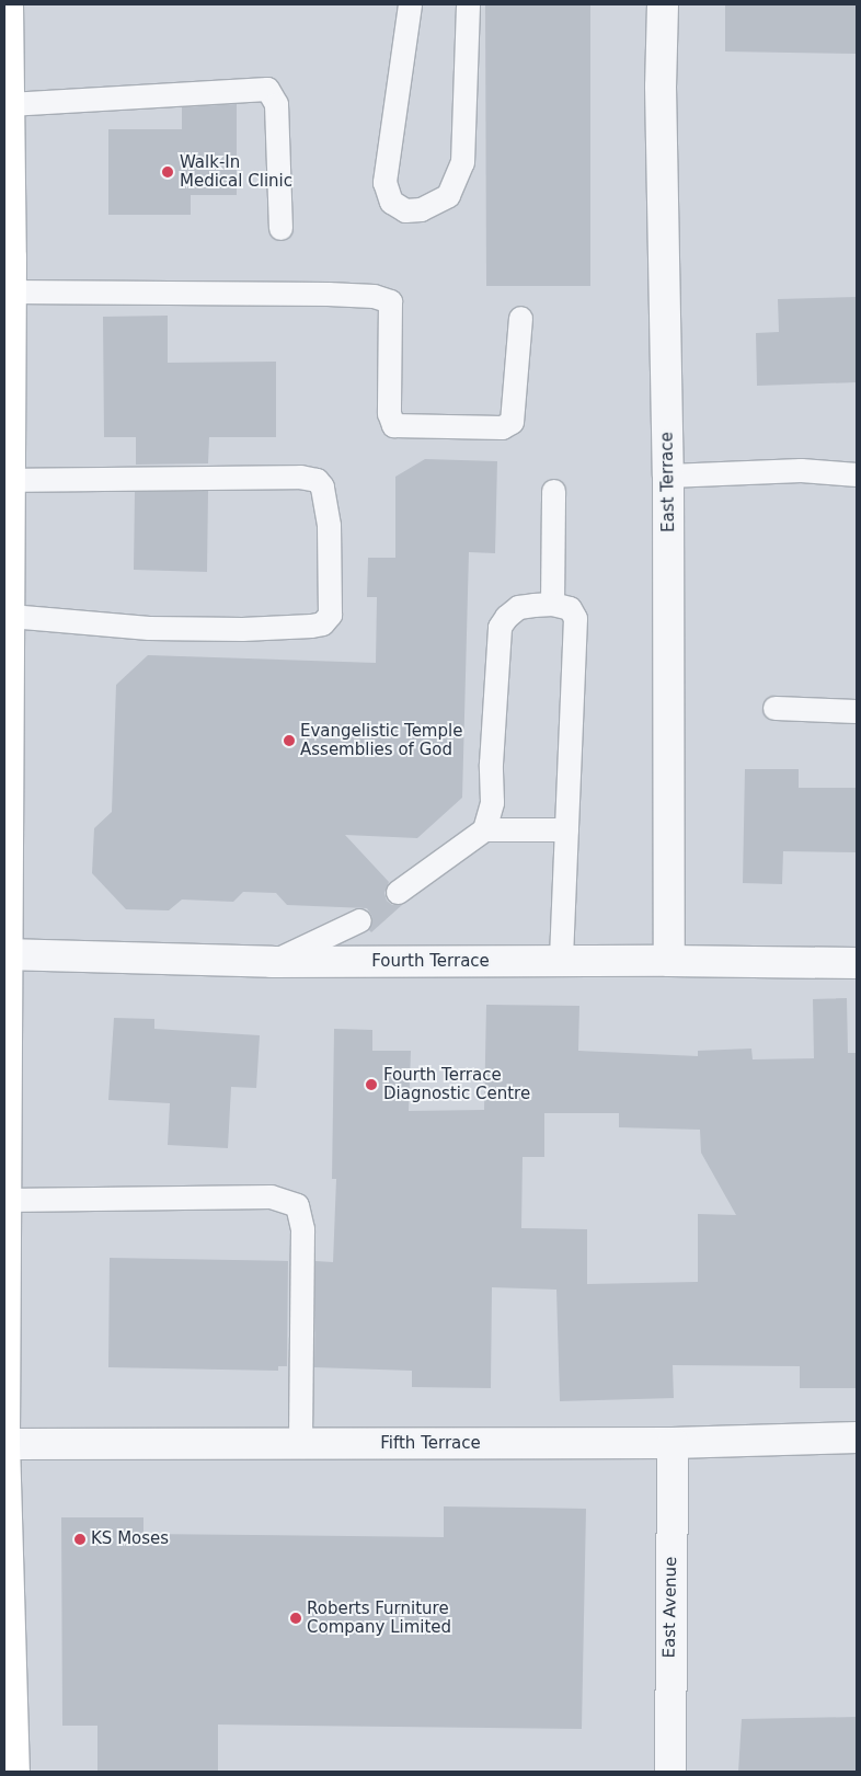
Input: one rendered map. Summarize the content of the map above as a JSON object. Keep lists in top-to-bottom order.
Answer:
{
  "streets": {
    "street": [
      "East Terrace",
      "Fourth Terrace",
      "Fifth Terrace",
      "East Avenue"
    ]
  },
  "crossings": [
    ["East Terrace", "Fourth Terrace"],
    ["Fifth Terrace", "East Avenue"]
  ],
  "places": [
    "Walk-In Medical Clinic",
    "Evangelistic Temple Assemblies of God",
    "Fourth Terrace Diagnostic Centre",
    "KS Moses",
    "Roberts Furniture Company Limited"
  ]
}
